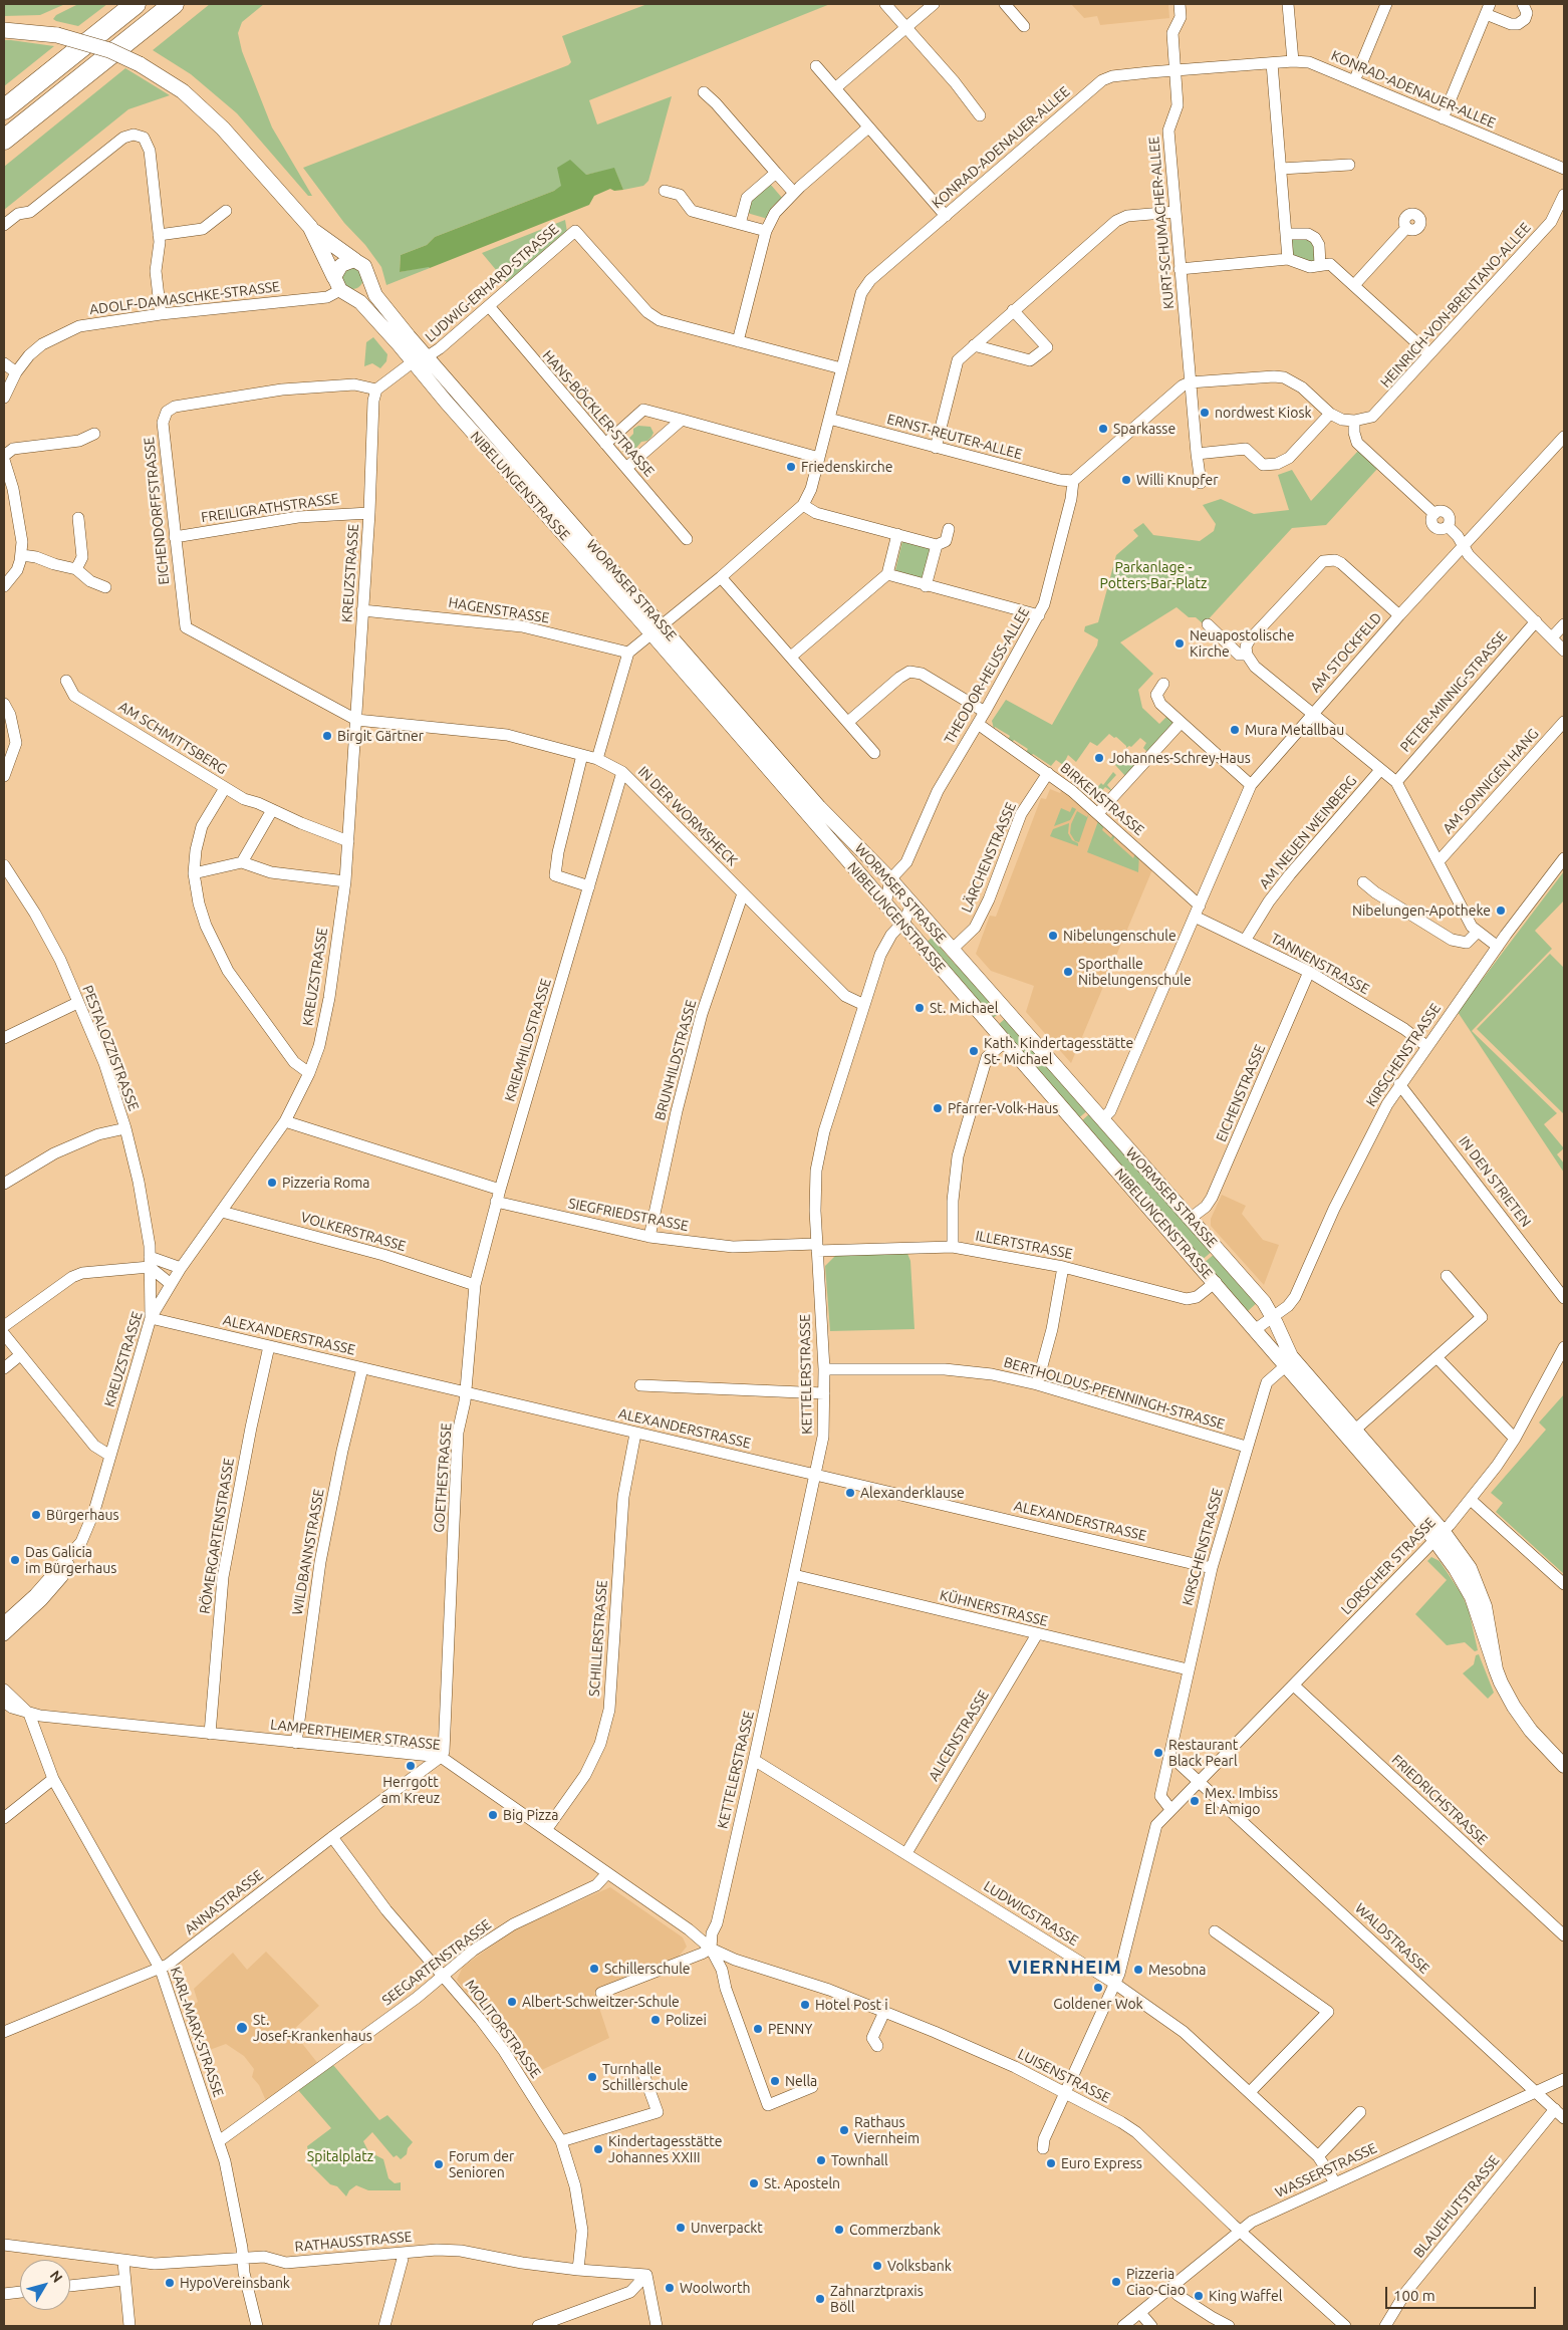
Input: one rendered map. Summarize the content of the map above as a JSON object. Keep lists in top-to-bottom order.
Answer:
{
  "streets": {
    "street": [
      "KONRAD-ADENAUER-ALLEE",
      "KURT-SCHUMACHER-ALLEE",
      "LUDWIG-ERHARD-STRASSE",
      "ADOLF-DAMASCHKE-STRASSE",
      "HEINRICH-VON-BRENTANO-ALLEE",
      "HANS-BÖCKLER-STRASSE",
      "ERNST-REUTER-ALLEE",
      "NIBELUNGENSTRASSE",
      "FREILIGRATHSTRASSE",
      "EICHENDORFFSTRASSE",
      "KREUZSTRASSE",
      "WORMSER STRASSE",
      "HAGENSTRASSE",
      "AM STOCKFELD",
      "THEODOR-HEUSS-ALLEE",
      "PETER-MINNIG-STRASSE",
      "AM SCHMITTSBERG",
      "AM SONNIGEN HANG",
      "BIRKENSTRASSE",
      "IN DER WORMSHECK",
      "AM NEUEN WEINBERG",
      "LÄRCHENSTRASSE",
      "TANNENSTRASSE",
      "KRIEMHILDSTRASSE",
      "PESTALOZZISTRASSE",
      "KIRSCHENSTRASSE",
      "BRUNHILDSTRASSE",
      "EICHENSTRASSE",
      "IN DEN STRIETEN",
      "SIEGFRIEDSTRASSE",
      "VOLKERSTRASSE",
      "ILLERTSTRASSE",
      "ALEXANDERSTRASSE",
      "KETTELERSTRASSE",
      "BERTHOLDUS-PFENNINGH-STRASSE",
      "GOETHESTRASSE",
      "RÖMERGARTENSTRASSE",
      "WILDBANNSTRASSE",
      "LORSCHER STRASSE",
      "KÜHNERSTRASSE",
      "SCHILLERSTRASSE",
      "LAMPERTHEIMER STRASSE",
      "ALICENSTRASSE",
      "FRIEDRICHSTRASSE",
      "ANNASTRASSE",
      "LUDWIGSTRASSE",
      "WALDSTRASSE",
      "SEEGARTENSTRASSE",
      "MOLITORSTRASSE",
      "KARL-MARX-STRASSE",
      "LUISENSTRASSE",
      "WASSERSTRASSE",
      "BLAUEHUTSTRASSE",
      "RATHAUSSTRASSE"
    ]
  },
  "crossings": [
    ["KONRAD-ADENAUER-ALLEE", "KURT-SCHUMACHER-ALLEE"],
    ["KONRAD-ADENAUER-ALLEE", "ERNST-REUTER-ALLEE"],
    ["KONRAD-ADENAUER-ALLEE", "NIBELUNGENSTRASSE"],
    ["KONRAD-ADENAUER-ALLEE", "WORMSER STRASSE"],
    ["LUDWIG-ERHARD-STRASSE", "HANS-BÖCKLER-STRASSE"],
    ["LUDWIG-ERHARD-STRASSE", "WORMSER STRASSE"],
    ["ADOLF-DAMASCHKE-STRASSE", "NIBELUNGENSTRASSE"],
    ["ADOLF-DAMASCHKE-STRASSE", "WORMSER STRASSE"],
    ["ERNST-REUTER-ALLEE", "THEODOR-HEUSS-ALLEE"],
    ["NIBELUNGENSTRASSE", "WORMSER STRASSE"],
    ["NIBELUNGENSTRASSE", "KIRSCHENSTRASSE"],
    ["NIBELUNGENSTRASSE", "ILLERTSTRASSE"],
    ["NIBELUNGENSTRASSE", "KETTELERSTRASSE"],
    ["NIBELUNGENSTRASSE", "LORSCHER STRASSE"],
    ["FREILIGRATHSTRASSE", "EICHENDORFFSTRASSE"],
    ["FREILIGRATHSTRASSE", "KREUZSTRASSE"],
    ["EICHENDORFFSTRASSE", "KREUZSTRASSE"],
    ["EICHENDORFFSTRASSE", "IN DER WORMSHECK"],
    ["KREUZSTRASSE", "HAGENSTRASSE"],
    ["KREUZSTRASSE", "AM SCHMITTSBERG"],
    ["KREUZSTRASSE", "IN DER WORMSHECK"],
    ["KREUZSTRASSE", "PESTALOZZISTRASSE"],
    ["KREUZSTRASSE", "VOLKERSTRASSE"],
    ["KREUZSTRASSE", "ALEXANDERSTRASSE"],
    ["WORMSER STRASSE", "AM STOCKFELD"],
    ["WORMSER STRASSE", "THEODOR-HEUSS-ALLEE"],
    ["WORMSER STRASSE", "LÄRCHENSTRASSE"],
    ["WORMSER STRASSE", "KIRSCHENSTRASSE"],
    ["WORMSER STRASSE", "EICHENSTRASSE"],
    ["WORMSER STRASSE", "KETTELERSTRASSE"],
    ["WORMSER STRASSE", "LORSCHER STRASSE"],
    ["AM STOCKFELD", "BIRKENSTRASSE"],
    ["AM STOCKFELD", "TANNENSTRASSE"],
    ["THEODOR-HEUSS-ALLEE", "BIRKENSTRASSE"],
    ["BIRKENSTRASSE", "LÄRCHENSTRASSE"],
    ["IN DER WORMSHECK", "KRIEMHILDSTRASSE"],
    ["IN DER WORMSHECK", "BRUNHILDSTRASSE"],
    ["IN DER WORMSHECK", "KETTELERSTRASSE"],
    ["AM NEUEN WEINBERG", "TANNENSTRASSE"],
    ["TANNENSTRASSE", "KIRSCHENSTRASSE"],
    ["TANNENSTRASSE", "EICHENSTRASSE"],
    ["KRIEMHILDSTRASSE", "SIEGFRIEDSTRASSE"],
    ["KRIEMHILDSTRASSE", "GOETHESTRASSE"],
    ["PESTALOZZISTRASSE", "ALEXANDERSTRASSE"],
    ["KIRSCHENSTRASSE", "IN DEN STRIETEN"],
    ["KIRSCHENSTRASSE", "ALEXANDERSTRASSE"],
    ["KIRSCHENSTRASSE", "BERTHOLDUS-PFENNINGH-STRASSE"],
    ["KIRSCHENSTRASSE", "KÜHNERSTRASSE"],
    ["BRUNHILDSTRASSE", "SIEGFRIEDSTRASSE"],
    ["SIEGFRIEDSTRASSE", "ILLERTSTRASSE"],
    ["SIEGFRIEDSTRASSE", "KETTELERSTRASSE"],
    ["SIEGFRIEDSTRASSE", "GOETHESTRASSE"],
    ["VOLKERSTRASSE", "GOETHESTRASSE"],
    ["ILLERTSTRASSE", "KETTELERSTRASSE"],
    ["ALEXANDERSTRASSE", "KETTELERSTRASSE"],
    ["ALEXANDERSTRASSE", "GOETHESTRASSE"],
    ["ALEXANDERSTRASSE", "RÖMERGARTENSTRASSE"],
    ["ALEXANDERSTRASSE", "WILDBANNSTRASSE"],
    ["ALEXANDERSTRASSE", "SCHILLERSTRASSE"],
    ["KETTELERSTRASSE", "BERTHOLDUS-PFENNINGH-STRASSE"],
    ["KETTELERSTRASSE", "KÜHNERSTRASSE"],
    ["KETTELERSTRASSE", "LAMPERTHEIMER STRASSE"],
    ["KETTELERSTRASSE", "LUDWIGSTRASSE"],
    ["KETTELERSTRASSE", "LUISENSTRASSE"],
    ["GOETHESTRASSE", "LAMPERTHEIMER STRASSE"],
    ["GOETHESTRASSE", "ANNASTRASSE"],
    ["RÖMERGARTENSTRASSE", "LAMPERTHEIMER STRASSE"],
    ["WILDBANNSTRASSE", "LAMPERTHEIMER STRASSE"],
    ["LORSCHER STRASSE", "FRIEDRICHSTRASSE"],
    ["LORSCHER STRASSE", "LUDWIGSTRASSE"],
    ["LORSCHER STRASSE", "WALDSTRASSE"],
    ["LORSCHER STRASSE", "LUISENSTRASSE"],
    ["KÜHNERSTRASSE", "ALICENSTRASSE"],
    ["SCHILLERSTRASSE", "LAMPERTHEIMER STRASSE"],
    ["LAMPERTHEIMER STRASSE", "ANNASTRASSE"],
    ["LAMPERTHEIMER STRASSE", "SEEGARTENSTRASSE"],
    ["LAMPERTHEIMER STRASSE", "KARL-MARX-STRASSE"],
    ["LAMPERTHEIMER STRASSE", "LUISENSTRASSE"],
    ["ALICENSTRASSE", "LUDWIGSTRASSE"],
    ["ANNASTRASSE", "MOLITORSTRASSE"],
    ["ANNASTRASSE", "KARL-MARX-STRASSE"],
    ["LUDWIGSTRASSE", "WASSERSTRASSE"],
    ["WALDSTRASSE", "WASSERSTRASSE"],
    ["WALDSTRASSE", "BLAUEHUTSTRASSE"],
    ["SEEGARTENSTRASSE", "MOLITORSTRASSE"],
    ["SEEGARTENSTRASSE", "KARL-MARX-STRASSE"],
    ["MOLITORSTRASSE", "RATHAUSSTRASSE"],
    ["KARL-MARX-STRASSE", "RATHAUSSTRASSE"],
    ["LUISENSTRASSE", "WASSERSTRASSE"]
  ],
  "districts": ["VIERNHEIM"],
  "parks": ["Parkanlage - Potters-Bar-Platz", "Spitalplatz"],
  "places": [
    "nordwest Kiosk",
    "Sparkasse",
    "Friedenskirche",
    "Willi Knupfer",
    "Neuapostolische Kirche",
    "Mura Metallbau",
    "Birgit Gärtner",
    "Johannes-Schrey-Haus",
    "Nibelungen-Apotheke",
    "Nibelungenschule",
    "Sporthalle Nibelungenschule",
    "St. Michael",
    "Kath. Kindertagesstätte St- Michael",
    "Pfarrer-Volk-Haus",
    "Pizzeria Roma",
    "Alexanderklause",
    "Bürgerhaus",
    "Das Galicia im Bürgerhaus",
    "Restaurant Black Pearl",
    "Herrgott am Kreuz",
    "Mex. Imbiss El Amigo",
    "Big Pizza",
    "Schillerschule",
    "Mesobna",
    "Goldener Wok",
    "Albert-Schweitzer-Schule",
    "Hotel Post i",
    "Polizei",
    "St. Josef-Krankenhaus",
    "PENNY",
    "Turnhalle Schillerschule",
    "Nella",
    "Rathaus Viernheim",
    "Kindertagesstätte Johannes XXIII",
    "Townhall",
    "Euro Express",
    "Forum der Senioren",
    "St. Aposteln",
    "Unverpackt",
    "Commerzbank",
    "Volksbank",
    "Pizzeria Ciao-Ciao",
    "HypoVereinsbank",
    "Woolworth",
    "King Waffel",
    "Zahnarztpraxis Böll"
  ],
  "scale_bar": "100 m",
  "north": "top right"
}
